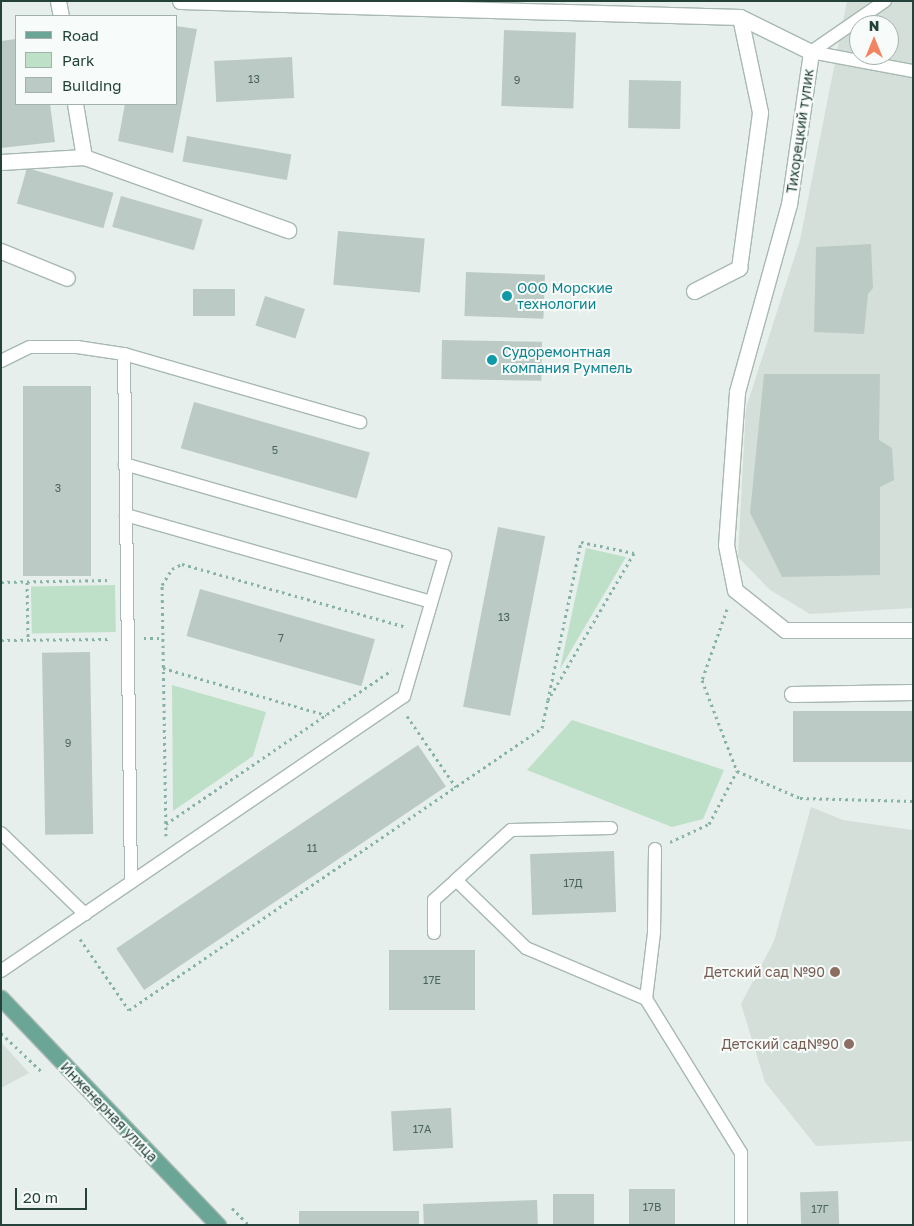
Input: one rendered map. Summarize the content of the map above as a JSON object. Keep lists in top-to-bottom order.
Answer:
{
  "streets": {
    "main road": ["Инженерная улица"],
    "street": ["Тихорецкий тупик"]
  },
  "places": [
    "ООО Морские технологии",
    "Судоремонтная компания Румпель",
    "Детский сад №90",
    "Детский сад№90"
  ],
  "house_numbers": [
    "13",
    "9",
    "5",
    "3",
    "13",
    "7",
    "9",
    "11",
    "17Д",
    "17Е",
    "17А",
    "17В",
    "17Г"
  ],
  "legend": ["Road", "Park", "Building"],
  "scale_bar": "20 m",
  "north": "top"
}
